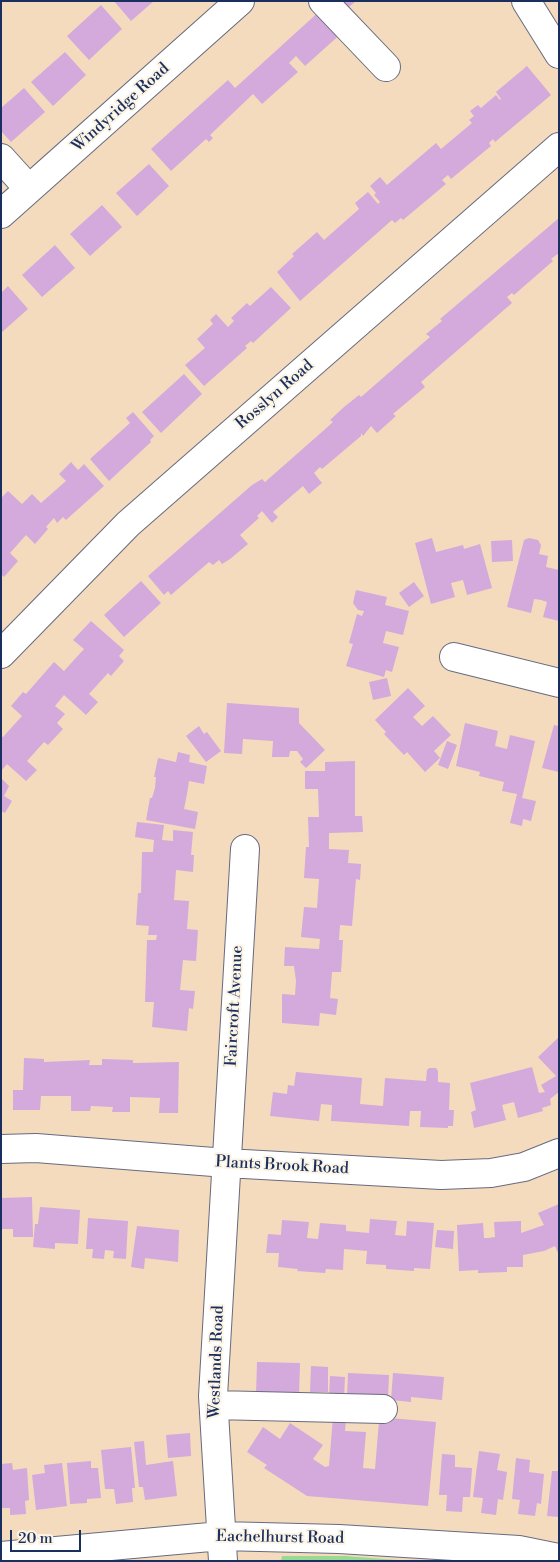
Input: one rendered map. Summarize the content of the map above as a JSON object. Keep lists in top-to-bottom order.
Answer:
{
  "streets": {
    "street": [
      "Windyridge Road",
      "Rosslyn Road",
      "Faircroft Avenue",
      "Plants Brook Road",
      "Westlands Road",
      "Eachelhurst Road"
    ]
  },
  "crossings": [
    ["Faircroft Avenue", "Plants Brook Road"],
    ["Faircroft Avenue", "Westlands Road"],
    ["Plants Brook Road", "Westlands Road"],
    ["Westlands Road", "Eachelhurst Road"]
  ],
  "scale_bar": "20 m"
}
